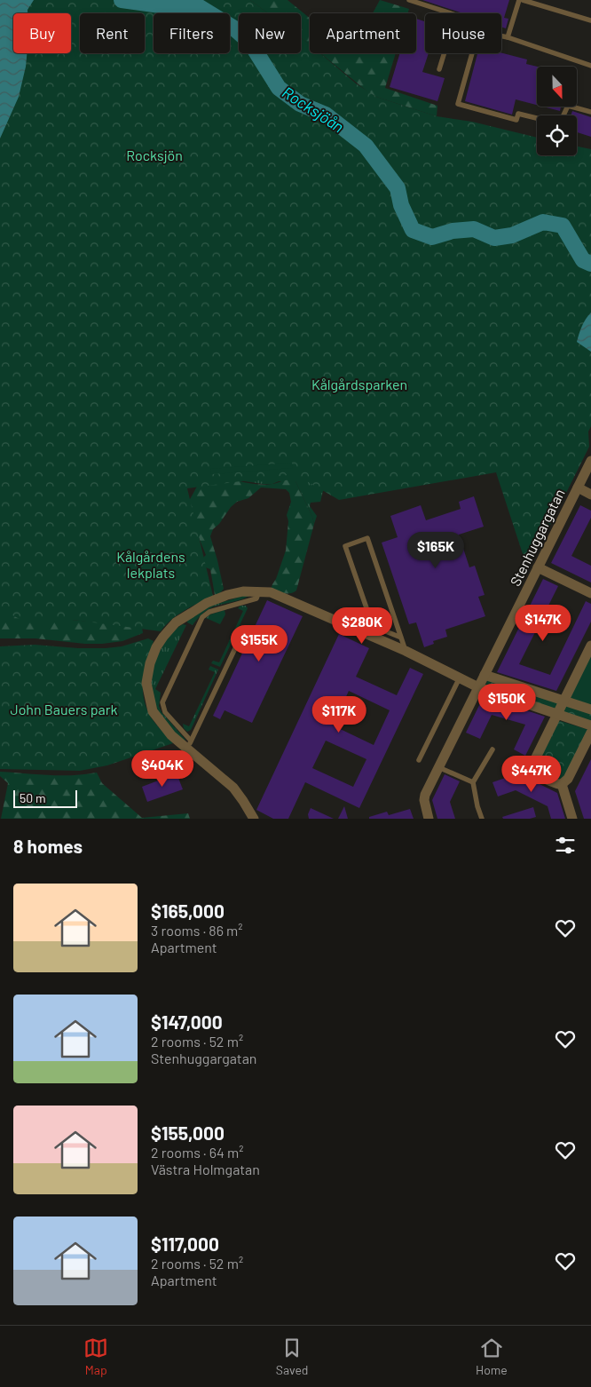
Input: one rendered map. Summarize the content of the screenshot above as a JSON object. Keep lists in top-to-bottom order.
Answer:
{
  "streets": {
    "street": ["Stenhuggargatan"]
  },
  "water": ["Rocksjöån"],
  "parks": [
    "Rocksjön",
    "Kålgårdsparken",
    "Kålgårdens lekplats",
    "John Bauers park"
  ],
  "scale_bar": "50 m",
  "north": "bottom",
  "page": {
    "chip": [
      "Buy",
      "Rent",
      "Filters",
      "New",
      "Apartment",
      "House"
    ],
    "price": [
      "$165K",
      "$147K",
      "$280K",
      "$155K",
      "$150K",
      "$117K",
      "$404K",
      "$447K"
    ],
    "scale": "50 m",
    "heading": "8 homes",
    "list": [
      {
        "name": "$165,000",
        "note": "3 rooms · 86 m² · Apartment"
      },
      {
        "name": "$147,000",
        "note": "2 rooms · 52 m² · Stenhuggargatan"
      },
      {
        "name": "$155,000",
        "note": "2 rooms · 64 m² · Västra Holmgatan"
      },
      {
        "name": "$117,000",
        "note": "2 rooms · 52 m² · Apartment"
      }
    ],
    "tabs": ["Map", "Saved", "Home"]
  }
}
